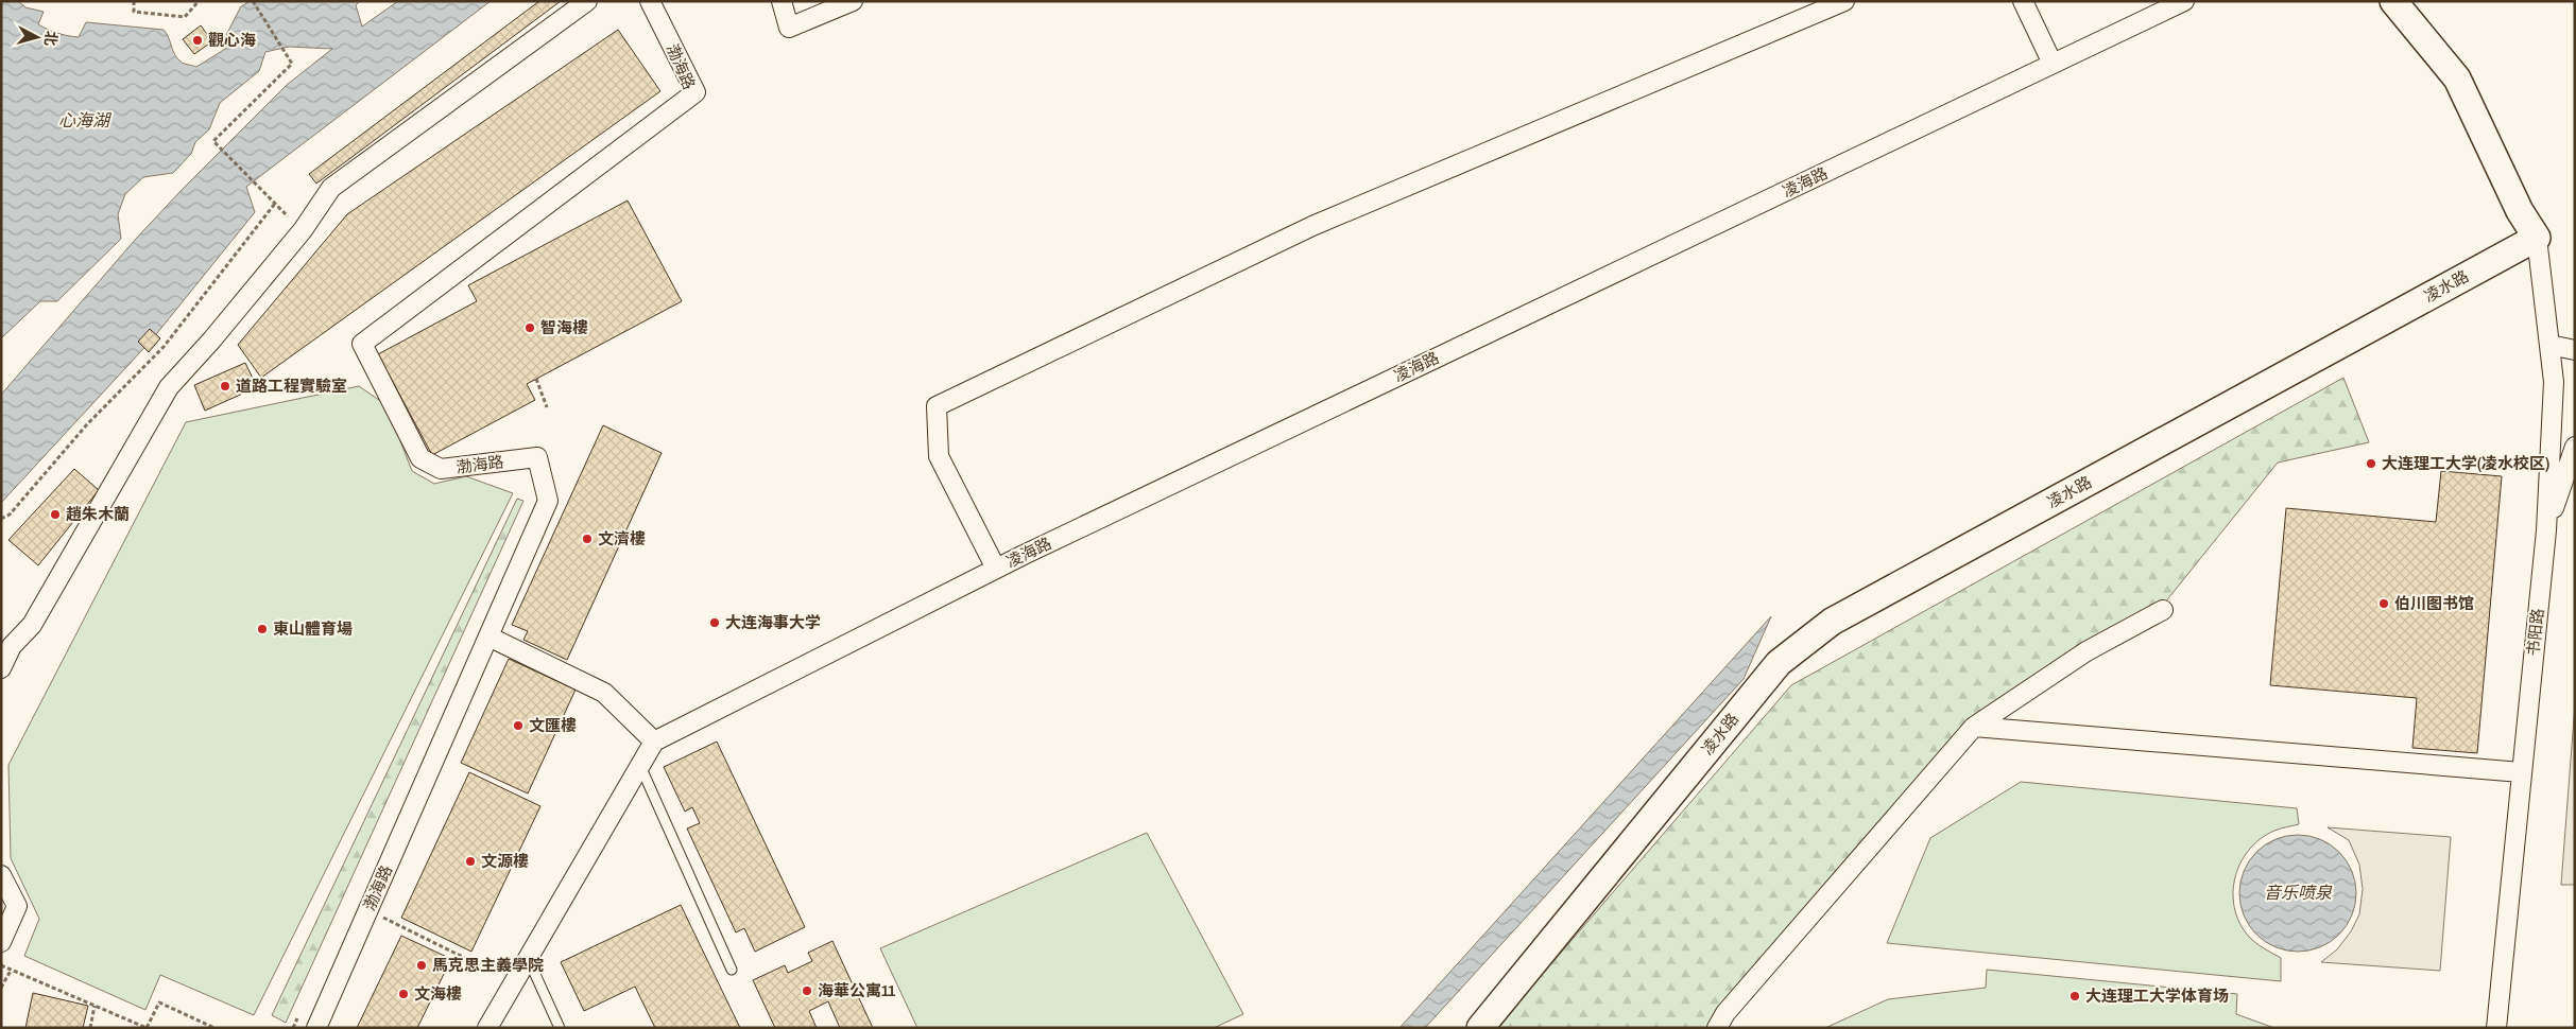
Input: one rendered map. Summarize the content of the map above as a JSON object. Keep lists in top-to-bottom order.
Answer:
{
  "streets": {
    "main road": ["凌水路"],
    "street": ["渤海路", "凌海路", "书阳路"]
  },
  "crossings": [
    ["凌水路", "书阳路"]
  ],
  "water": ["心海湖", "音乐喷泉"],
  "places": [
    "觀心海",
    "智海樓",
    "道路工程實驗室",
    "大连理工大学(凌水校区)",
    "趙朱木蘭",
    "文濟樓",
    "伯川图书馆",
    "大连海事大学",
    "東山體育場",
    "文匯樓",
    "文源樓",
    "馬克思主義學院",
    "海華公寓11",
    "文海樓",
    "大连理工大学体育场"
  ],
  "north": "right"
}
